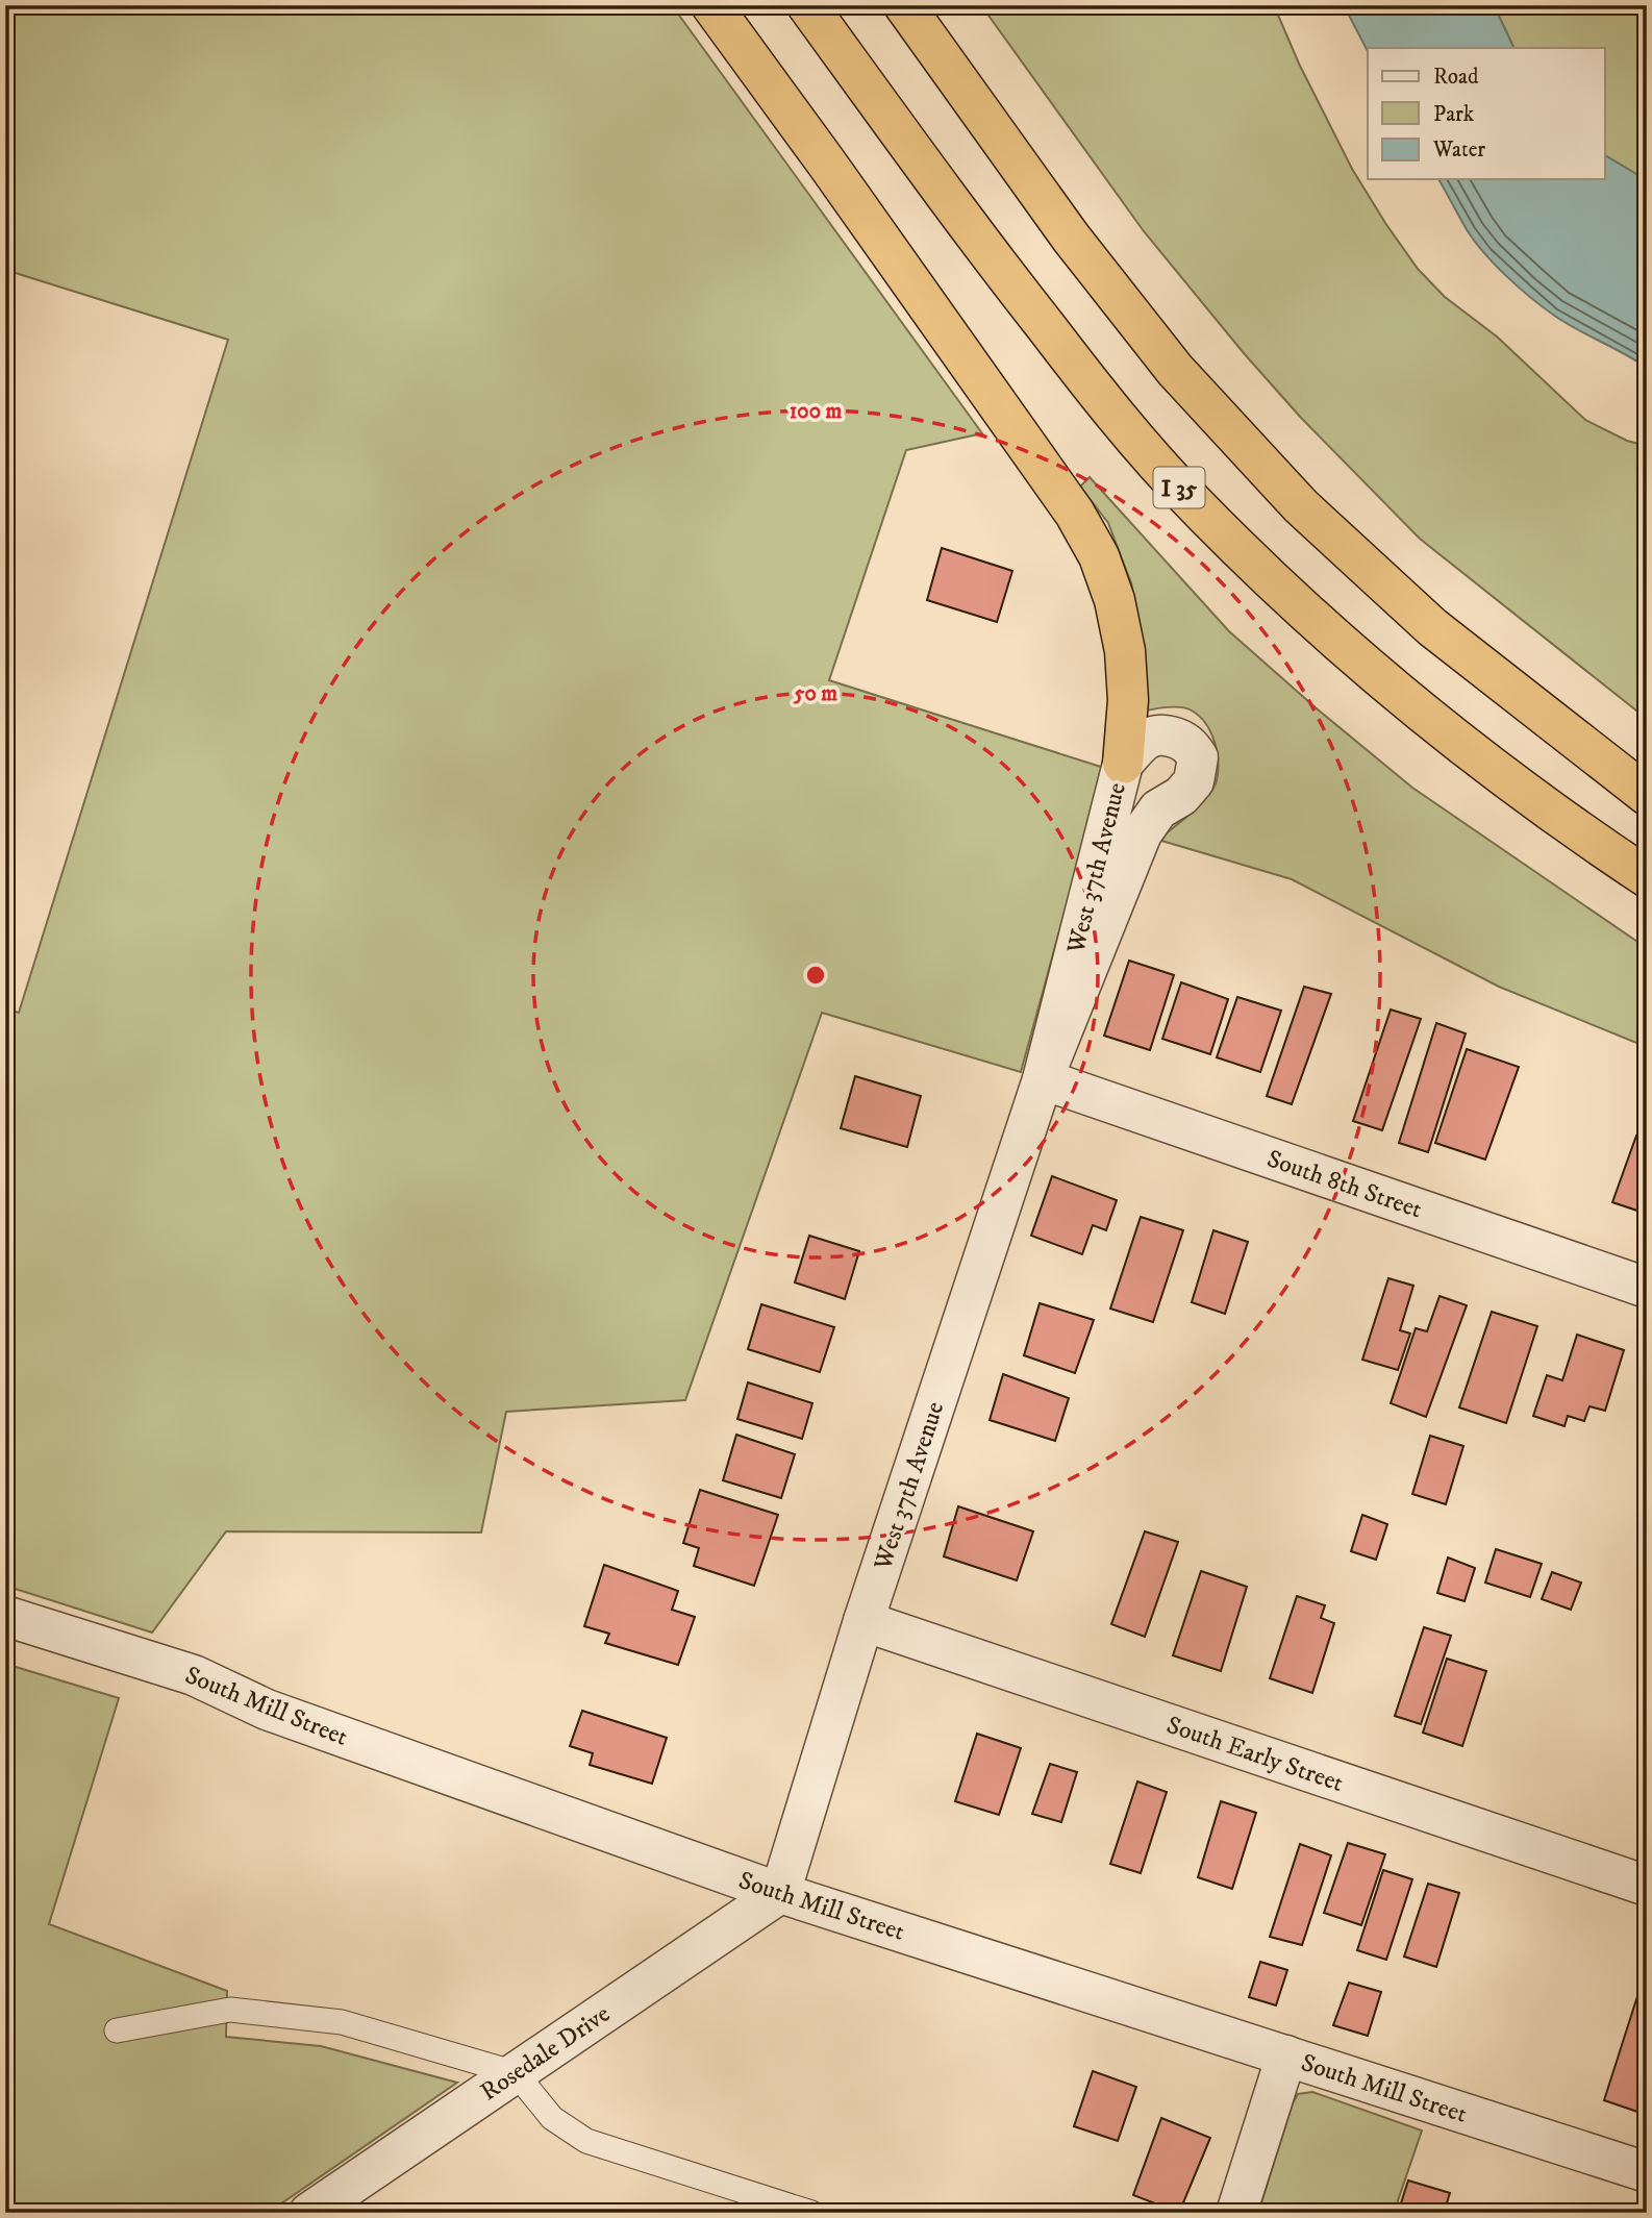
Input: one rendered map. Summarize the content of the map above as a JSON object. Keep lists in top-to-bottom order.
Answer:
{
  "streets": {
    "highway": ["I 35"],
    "street": [
      "West 37th Avenue",
      "South 8th Street",
      "South Mill Street",
      "South Early Street",
      "Rosedale Drive"
    ]
  },
  "crossings": [
    ["West 37th Avenue", "South 8th Street"],
    ["West 37th Avenue", "South Mill Street"],
    ["West 37th Avenue", "South Early Street"],
    ["West 37th Avenue", "Rosedale Drive"],
    ["South Mill Street", "Rosedale Drive"]
  ],
  "legend": ["Road", "Park", "Water"],
  "rings": ["100 m", "50 m"]
}
